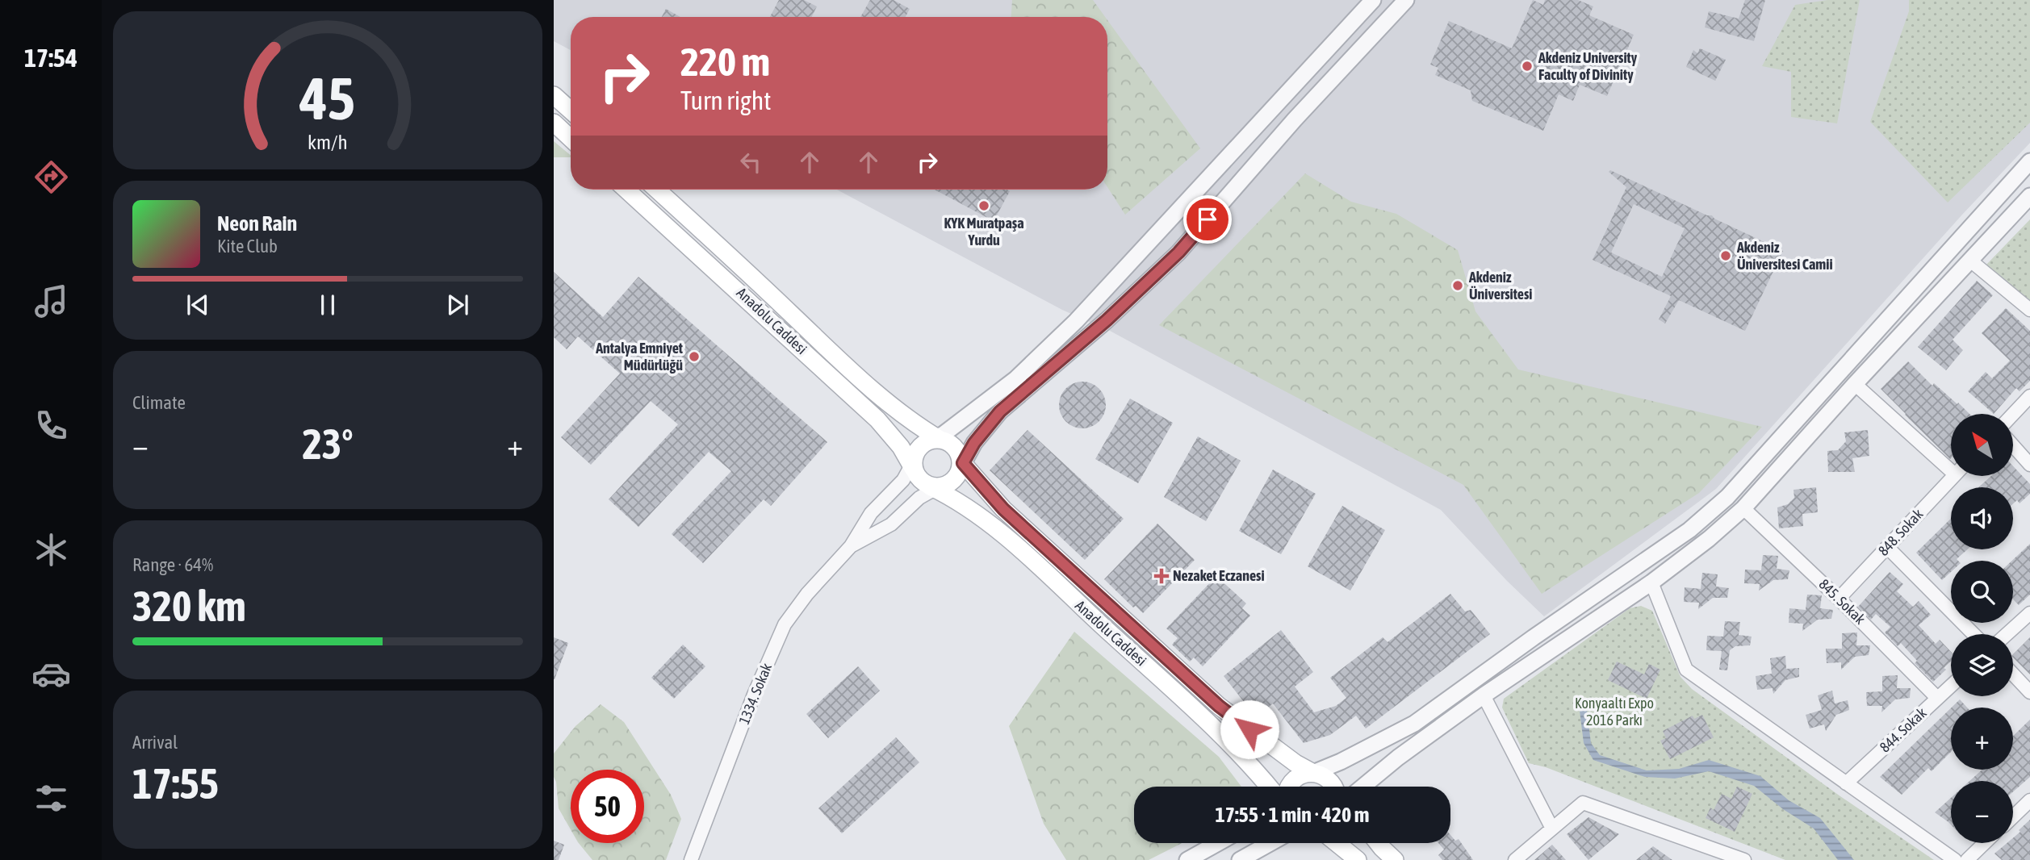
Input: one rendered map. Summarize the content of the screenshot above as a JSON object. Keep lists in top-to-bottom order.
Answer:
{
  "streets": {
    "main road": ["Anadolu Caddesi"],
    "street": [
      "848. Sokak",
      "845. Sokak",
      "1334. Sokak",
      "844. Sokak"
    ]
  },
  "crossings": [
    ["Anadolu Caddesi", "1334. Sokak"],
    ["848. Sokak", "845. Sokak"],
    ["845. Sokak", "844. Sokak"]
  ],
  "parks": ["Konyaaltı Expo 2016 Parkı"],
  "places": {
    "other": [
      "Akdeniz University Faculty of Divinity",
      "KYK Muratpaşa Yurdu",
      "Akdeniz Üniversitesi Camii",
      "Akdeniz Üniversitesi",
      "Antalya Emniyet Müdürlüğü"
    ],
    "health": ["Nezaket Eczanesi"]
  },
  "north": "top left",
  "page": {
    "tabs": "17:54",
    "turn": ["220 m", "Turn right"],
    "song": ["Neon Rain", "Kite Club"],
    "tile": [
      "Climate",
      ["Range · 64%", "320 km"],
      ["Arrival", "17:55"]
    ],
    "map_buttons": ["+", "−"],
    "heat": ["−", "23°", "+"],
    "limit": "50",
    "trip": "17:55 · 1 min · 420 m",
    "gauge": ["45", "km/h"]
  }
}
